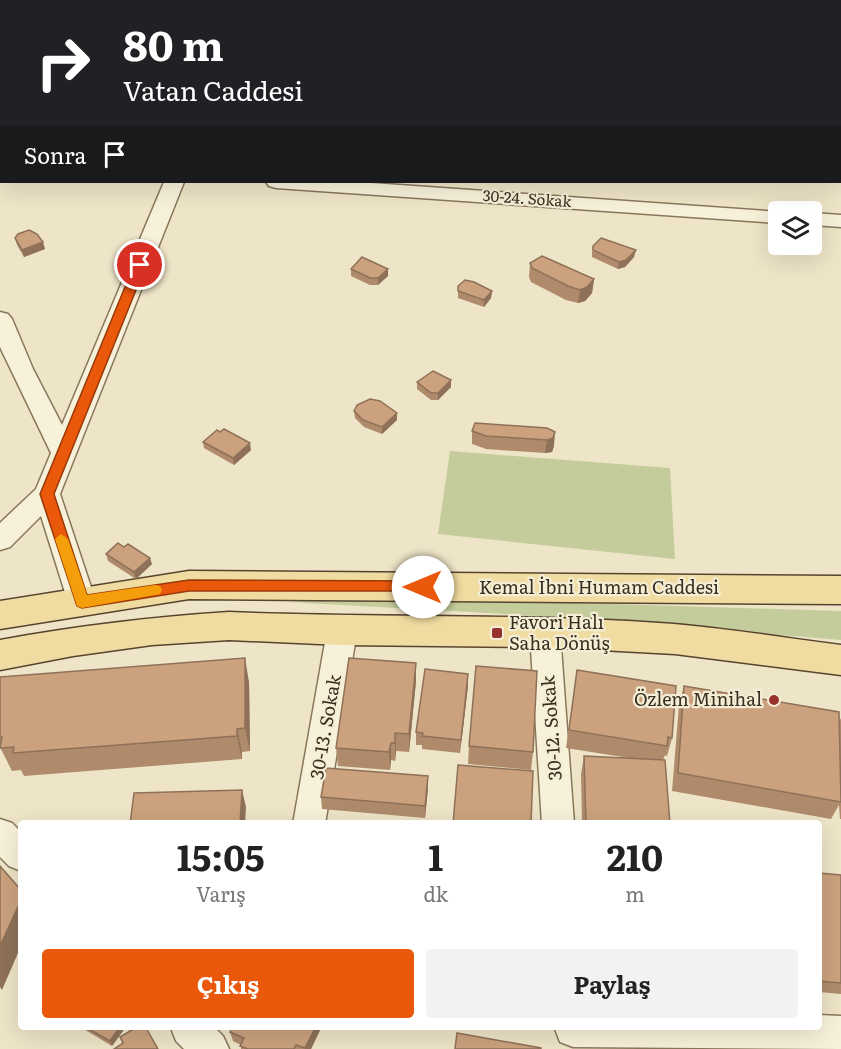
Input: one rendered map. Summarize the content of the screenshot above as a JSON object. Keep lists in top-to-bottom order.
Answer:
{
  "streets": {
    "main road": ["Kemal İbni Humam Caddesi"],
    "street": ["30-24. Sokak", "30-13. Sokak", "30-12. Sokak"]
  },
  "places": {
    "transit": ["Favori Halı Saha Dönüş"],
    "other": ["Özlem Minihal"]
  },
  "page": {
    "turn": ["80 m", "Vatan Caddesi"],
    "then": "Sonra",
    "eta": [
      "15:05",
      "Varış",
      "1",
      "dk",
      "210",
      "m"
    ],
    "buttons": ["Çıkış", "Paylaş"]
  }
}
